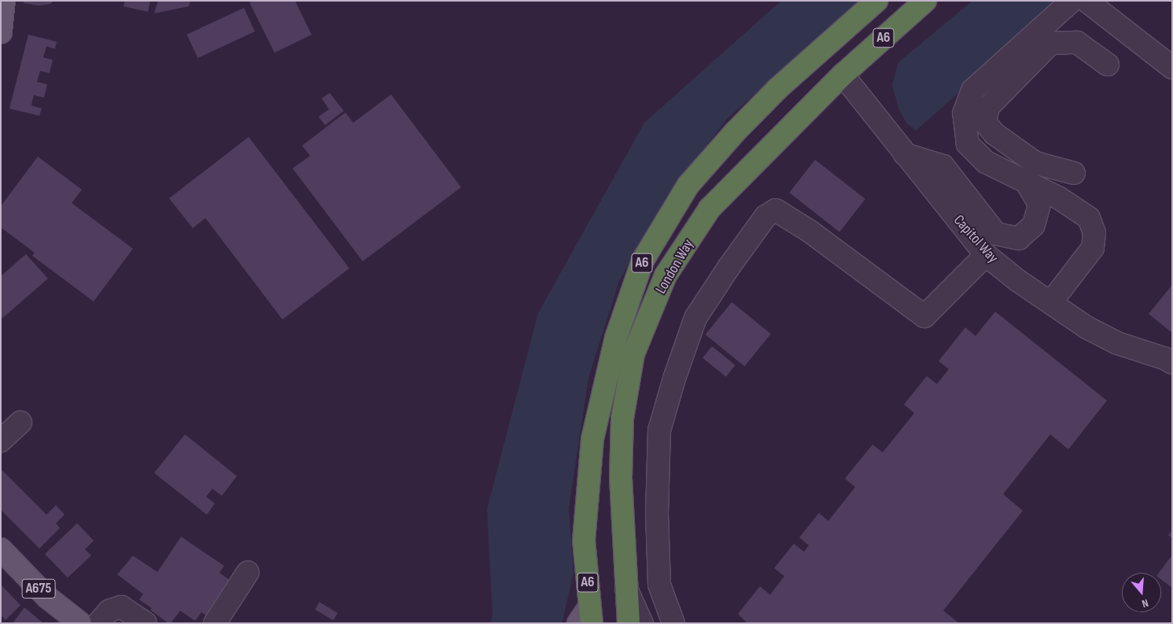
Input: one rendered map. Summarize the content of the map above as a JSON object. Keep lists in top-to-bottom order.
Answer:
{
  "streets": {
    "highway": ["A6", "London Way"],
    "main road": ["A675"],
    "street": ["Capitol Way"]
  },
  "crossings": [
    ["Capitol Way", "London Way"]
  ],
  "north": "bottom"
}
